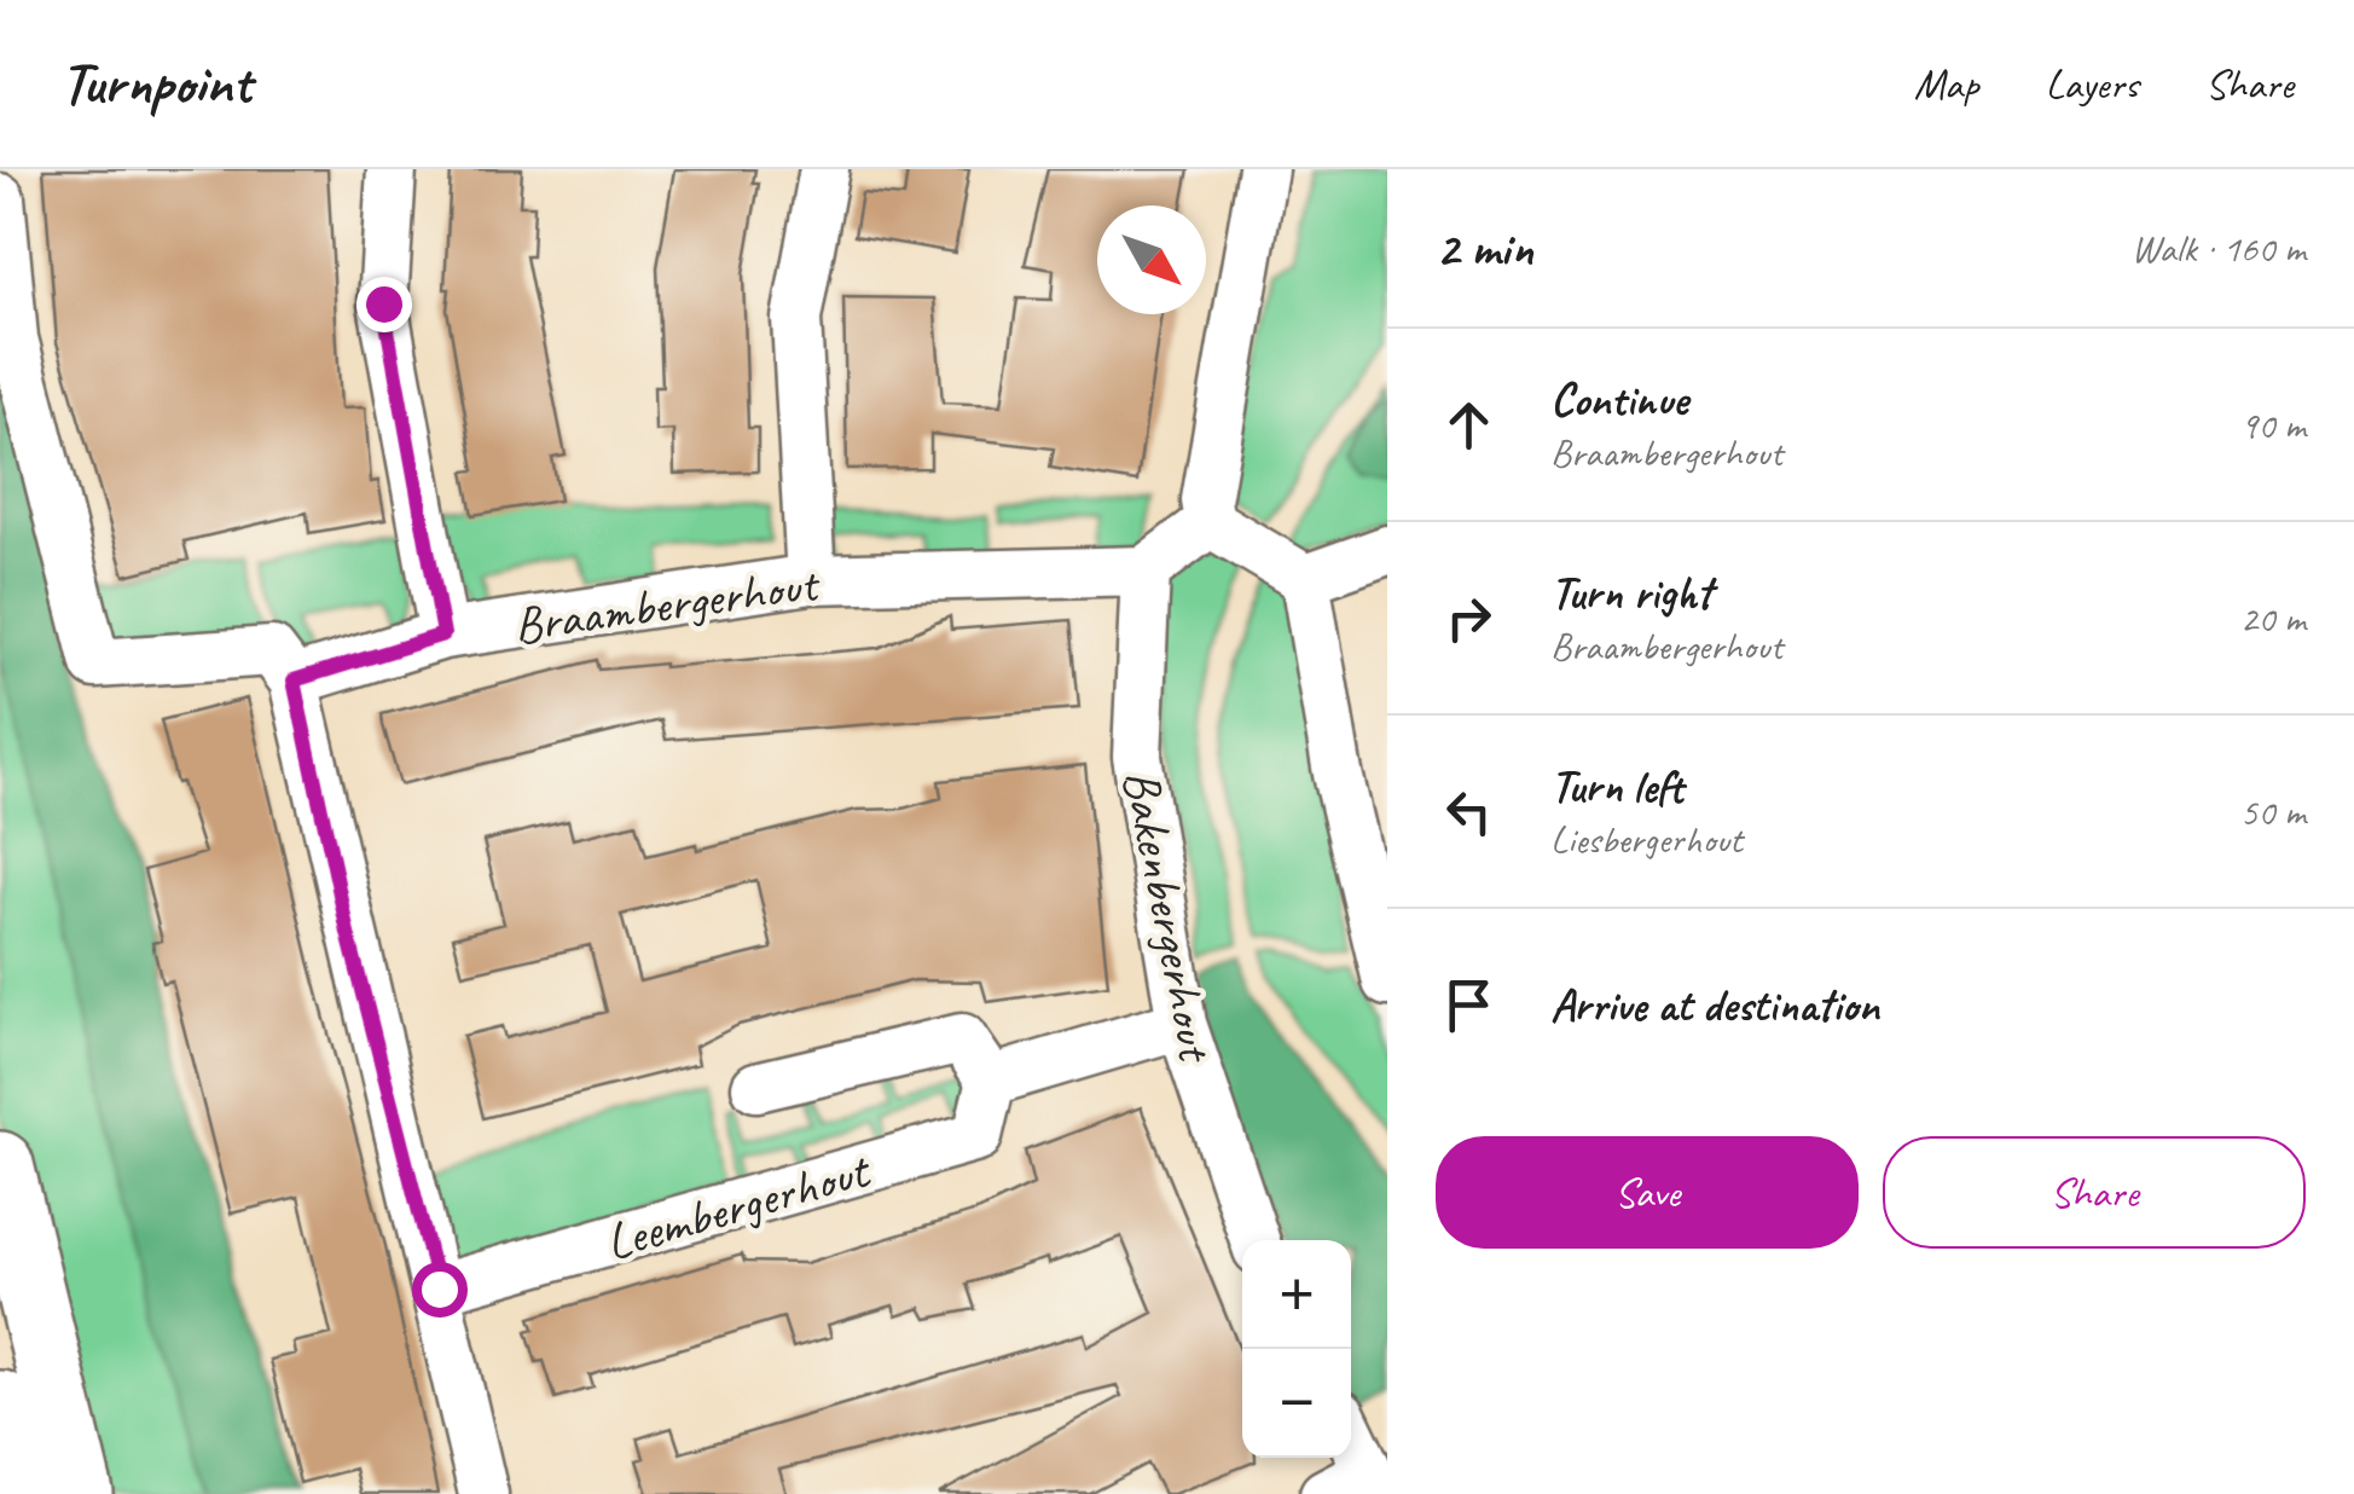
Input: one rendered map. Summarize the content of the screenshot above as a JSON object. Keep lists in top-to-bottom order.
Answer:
{
  "streets": {
    "street": ["Braambergerhout", "Bakenbergerhout", "Leembergerhout"]
  },
  "crossings": [
    ["Braambergerhout", "Bakenbergerhout"]
  ],
  "north": "bottom right",
  "page": {
    "header": "Turnpoint",
    "nav": ["Map", "Layers", "Share"],
    "heading": ["2 min", "Walk · 160 m"],
    "list": [
      ["Continue", "Braambergerhout", "90 m"],
      ["Turn right", "Braambergerhout", "20 m"],
      ["Turn left", "Liesbergerhout", "50 m"],
      "Arrive at destination"
    ],
    "buttons": ["Save", "Share"],
    "map_buttons": ["+", "−"]
  }
}
